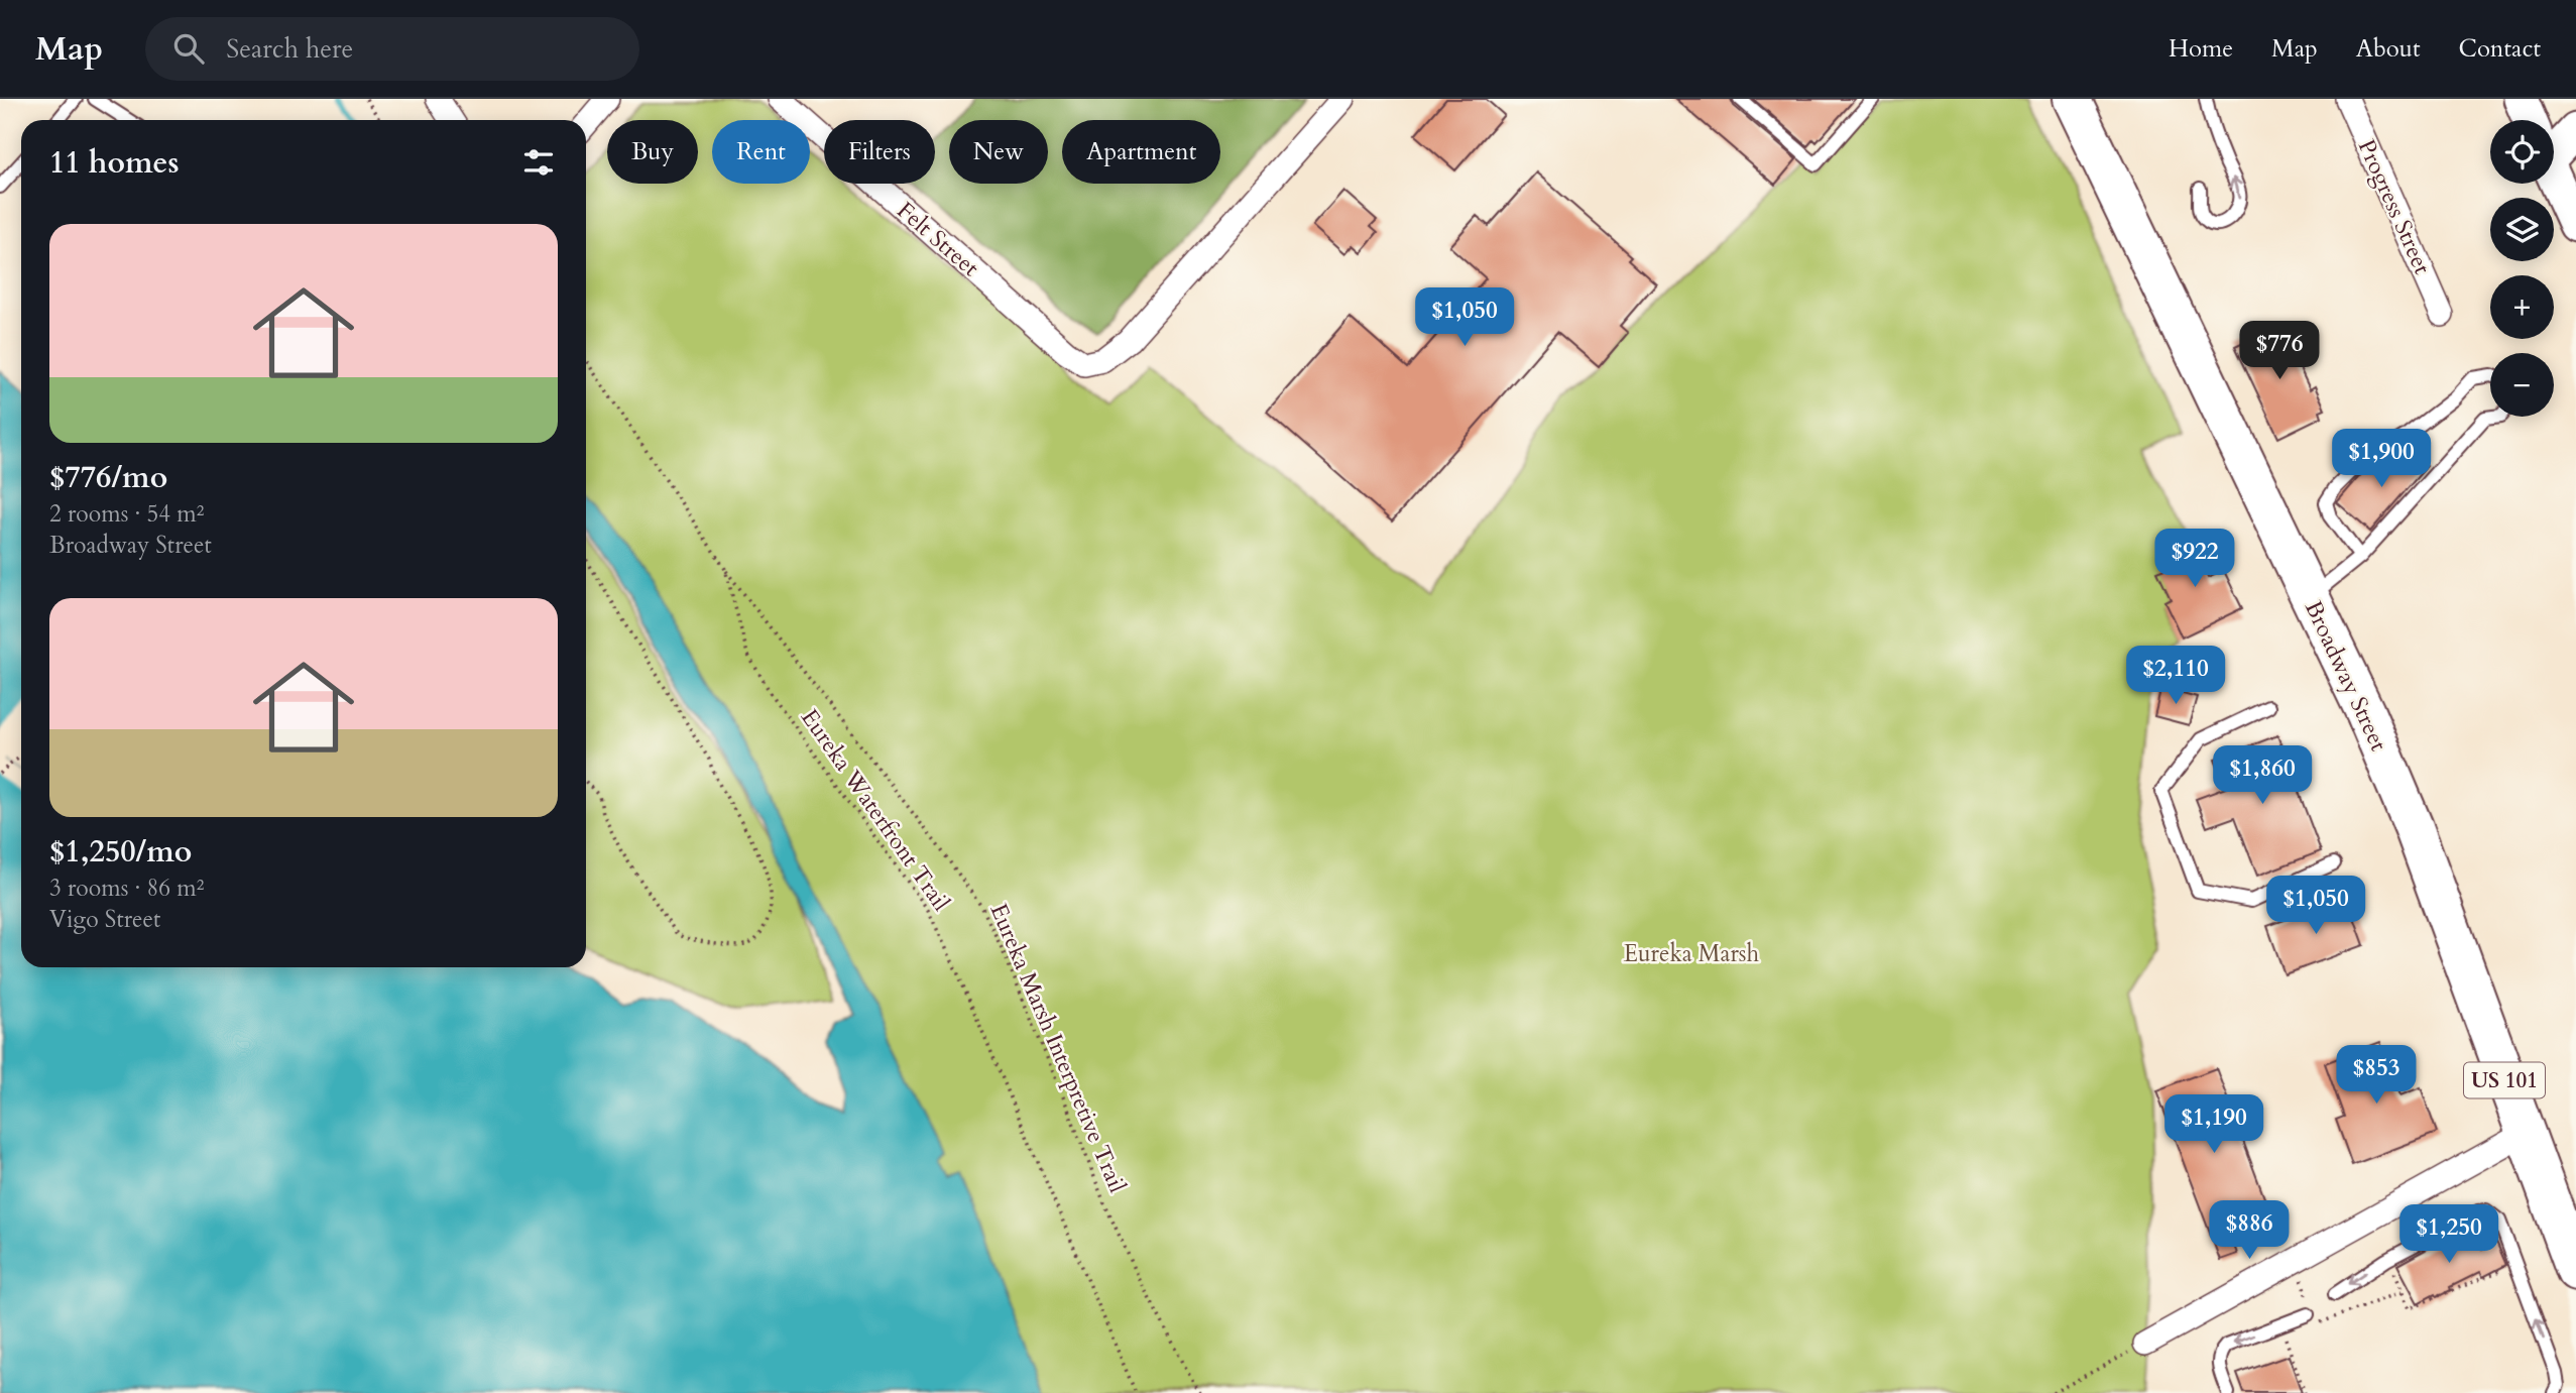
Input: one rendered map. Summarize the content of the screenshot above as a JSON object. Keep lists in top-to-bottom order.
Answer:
{
  "streets": {
    "highway": ["Broadway Street", "US 101"],
    "street": ["Progress Street", "Felt Street"],
    "path": ["Eureka Waterfront Trail", "Eureka Marsh Interpretive Trail"]
  },
  "crossings": [
    ["Eureka Waterfront Trail", "Eureka Marsh Interpretive Trail"]
  ],
  "parks": ["Eureka Marsh"],
  "page": {
    "header": "Map",
    "search": "Search here",
    "nav": [
      "Home",
      "Map",
      "About",
      "Contact"
    ],
    "map_buttons": ["+", "−"],
    "chip": [
      "Buy",
      "Rent",
      "Filters",
      "New",
      "Apartment"
    ],
    "heading": "11 homes",
    "list": [
      {
        "name": "$776/mo",
        "note": "2 rooms · 54 m² · Broadway Street"
      },
      {
        "name": "$1,250/mo",
        "note": "3 rooms · 86 m² · Vigo Street"
      }
    ],
    "price": [
      "$1,050",
      "$776",
      "$1,900",
      "$922",
      "$2,110",
      "$1,860",
      "$1,050",
      "$853",
      "$1,190",
      "$886",
      "$1,250"
    ]
  }
}
